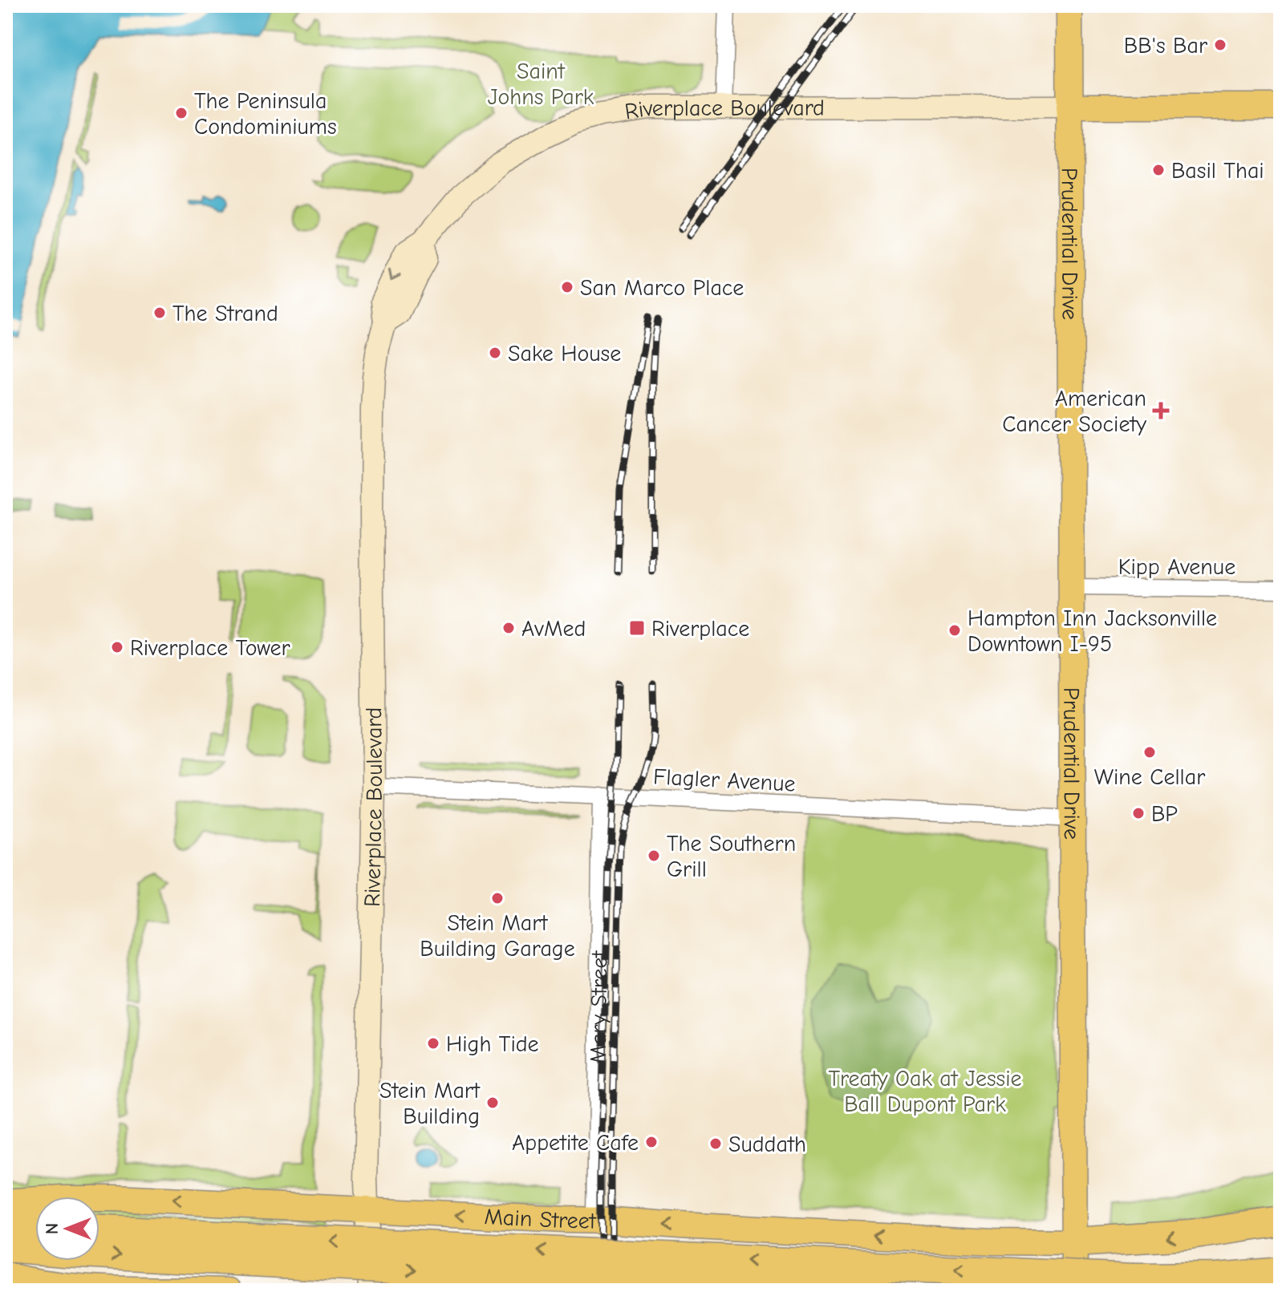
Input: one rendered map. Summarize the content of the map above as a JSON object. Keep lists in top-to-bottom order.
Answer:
{
  "streets": {
    "main road": [
      "Riverplace Boulevard",
      "Prudential Drive",
      "Mary Street",
      "Main Street"
    ],
    "street": ["Kipp Avenue", "Flagler Avenue"]
  },
  "crossings": [
    ["Riverplace Boulevard", "Prudential Drive"],
    ["Riverplace Boulevard", "Flagler Avenue"],
    ["Riverplace Boulevard", "Main Street"],
    ["Prudential Drive", "Kipp Avenue"],
    ["Prudential Drive", "Flagler Avenue"],
    ["Prudential Drive", "Main Street"],
    ["Flagler Avenue", "Mary Street"],
    ["Mary Street", "Main Street"]
  ],
  "one_way": ["Main Street"],
  "parks": ["Saint Johns Park", "Treaty Oak at Jessie Ball Dupont Park"],
  "places": {
    "other": [
      "BB's Bar",
      "The Peninsula Condominiums",
      "Basil Thai",
      "San Marco Place",
      "The Strand",
      "Sake House",
      "AvMed",
      "Hampton Inn Jacksonville Downtown I-95",
      "Riverplace Tower",
      "Wine Cellar",
      "BP",
      "The Southern Grill",
      "Stein Mart Building Garage",
      "High Tide",
      "Stein Mart Building",
      "Appetite Cafe",
      "Suddath"
    ],
    "health": ["American Cancer Society"],
    "transit": ["Riverplace"]
  },
  "north": "left"
}
